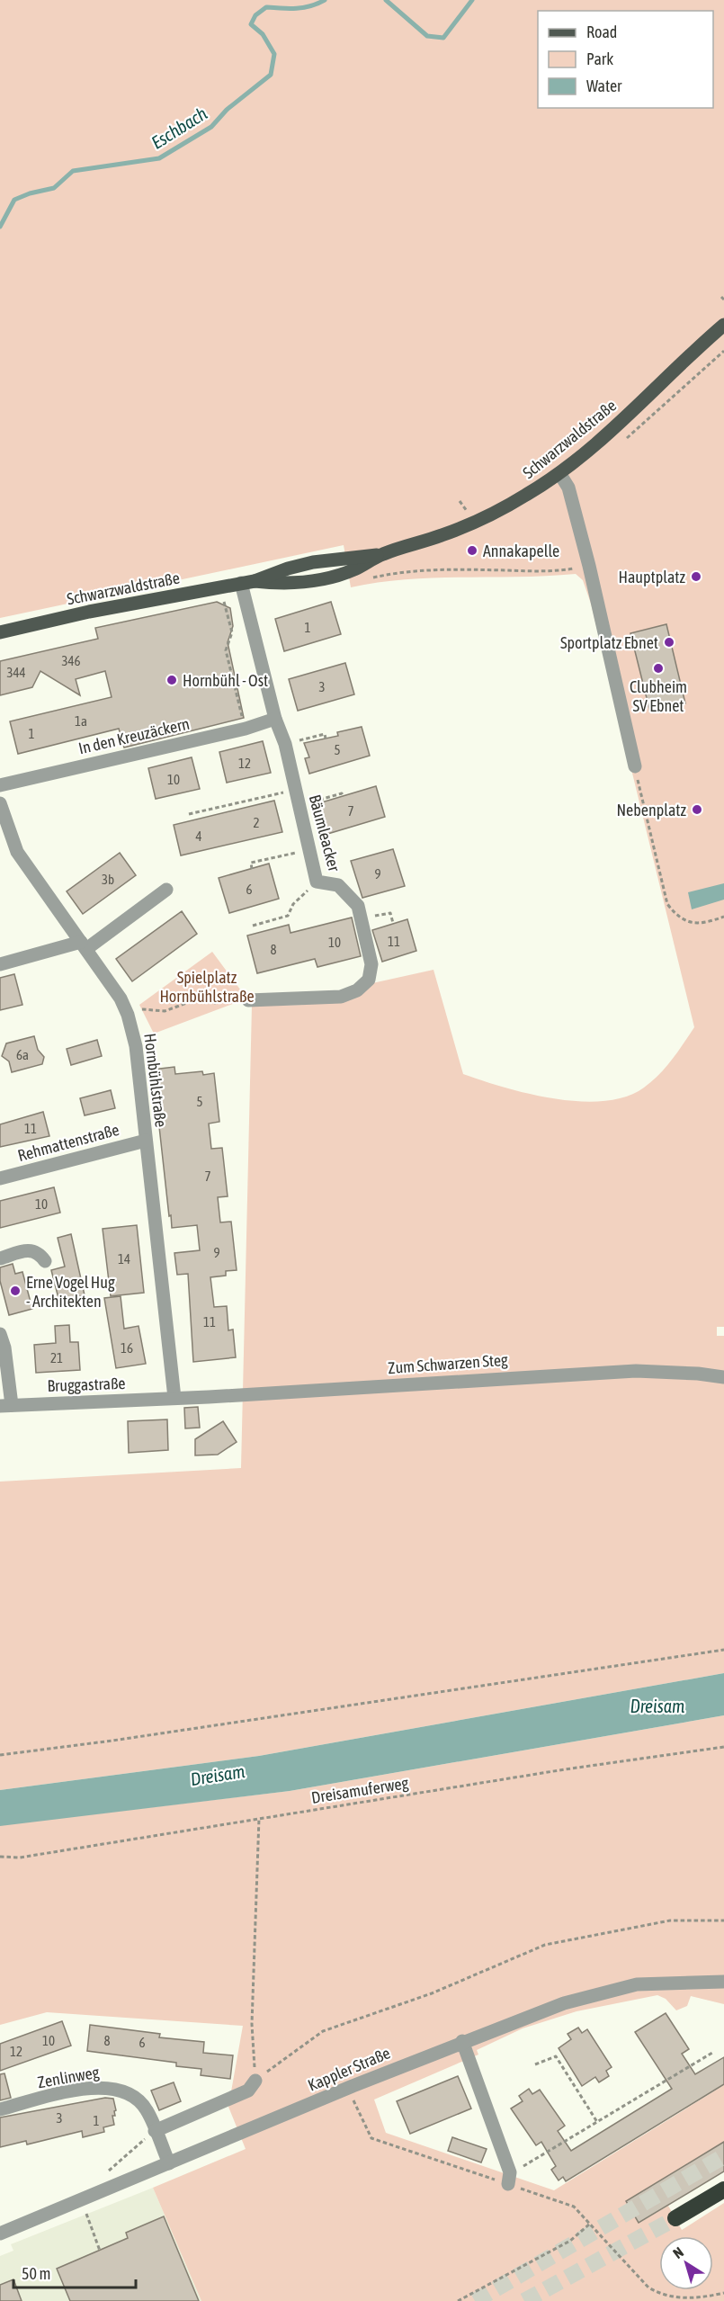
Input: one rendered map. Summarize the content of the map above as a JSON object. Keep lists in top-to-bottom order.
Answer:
{
  "streets": {
    "main road": ["Schwarzwaldstraße"],
    "street": [
      "In den Kreuzäckern",
      "Bäumleacker",
      "Hornbühlstraße",
      "Rehmattenstraße",
      "Zum Schwarzen Steg",
      "Bruggastraße",
      "Kappler Straße",
      "Zenlinweg"
    ],
    "path": ["Dreisamuferweg"]
  },
  "crossings": [
    ["Schwarzwaldstraße", "Bäumleacker"],
    ["In den Kreuzäckern", "Bäumleacker"],
    ["Hornbühlstraße", "Rehmattenstraße"],
    ["Hornbühlstraße", "Zum Schwarzen Steg"],
    ["Hornbühlstraße", "Bruggastraße"],
    ["Zum Schwarzen Steg", "Bruggastraße"],
    ["Kappler Straße", "Zenlinweg"]
  ],
  "water": ["Eschbach", "Dreisam"],
  "parks": ["Spielplatz Hornbühlstraße"],
  "places": [
    "Annakapelle",
    "Hauptplatz",
    "Sportplatz Ebnet",
    "Clubheim SV Ebnet",
    "Hornbühl - Ost",
    "Nebenplatz",
    "Erne Vogel Hug - Architekten"
  ],
  "house_numbers": [
    "1",
    "346",
    "344",
    "3",
    "1a",
    "1",
    "5",
    "12",
    "10",
    "7",
    "2",
    "4",
    "9",
    "3b",
    "6",
    "11",
    "10",
    "8",
    "6a",
    "5",
    "11",
    "7",
    "10",
    "9",
    "14",
    "11",
    "16",
    "21",
    "10",
    "8",
    "6",
    "12",
    "3",
    "1"
  ],
  "legend": ["Road", "Park", "Water"],
  "scale_bar": "50 m",
  "north": "top left"
}
